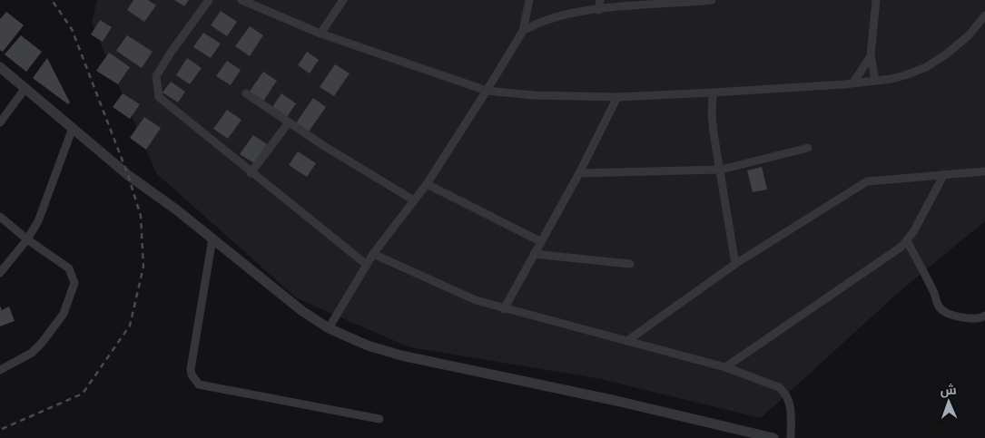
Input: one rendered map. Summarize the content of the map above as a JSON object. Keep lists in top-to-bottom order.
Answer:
{
  "north": "top"
}
